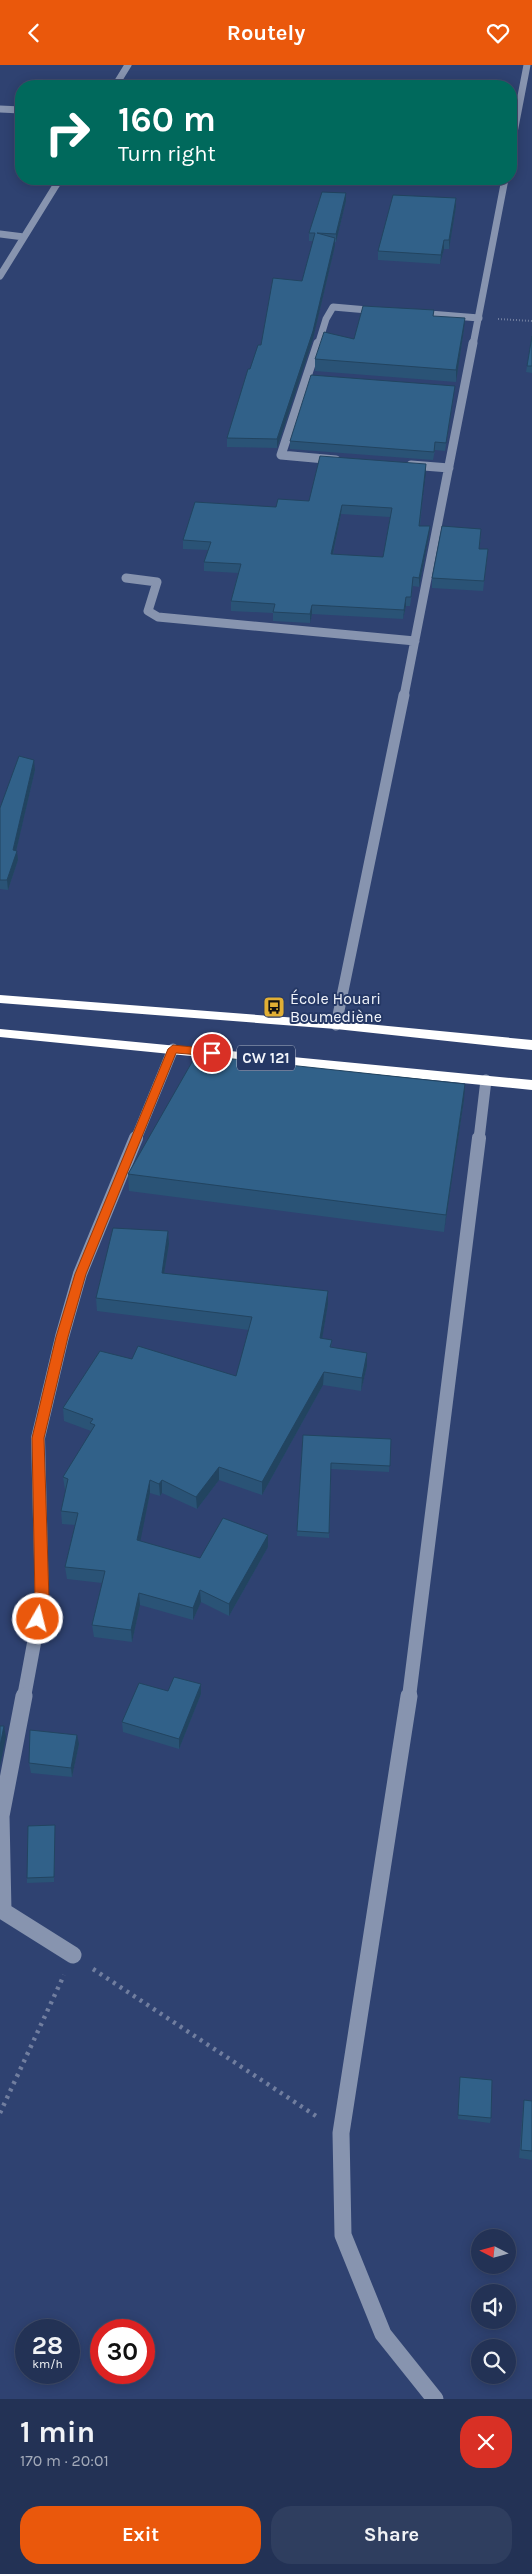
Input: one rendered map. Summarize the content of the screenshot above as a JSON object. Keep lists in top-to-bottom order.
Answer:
{
  "streets": {
    "highway": ["CW 121"]
  },
  "places": {
    "bus stop": ["École Houari Boumediène"]
  },
  "north": "left",
  "page": {
    "header": "Routely",
    "turn": ["160 m", "Turn right"],
    "speed": "28 km/h",
    "limit": "30",
    "heading": ["1 min", "170 m · 20:01"],
    "buttons": ["Exit", "Share"]
  }
}
